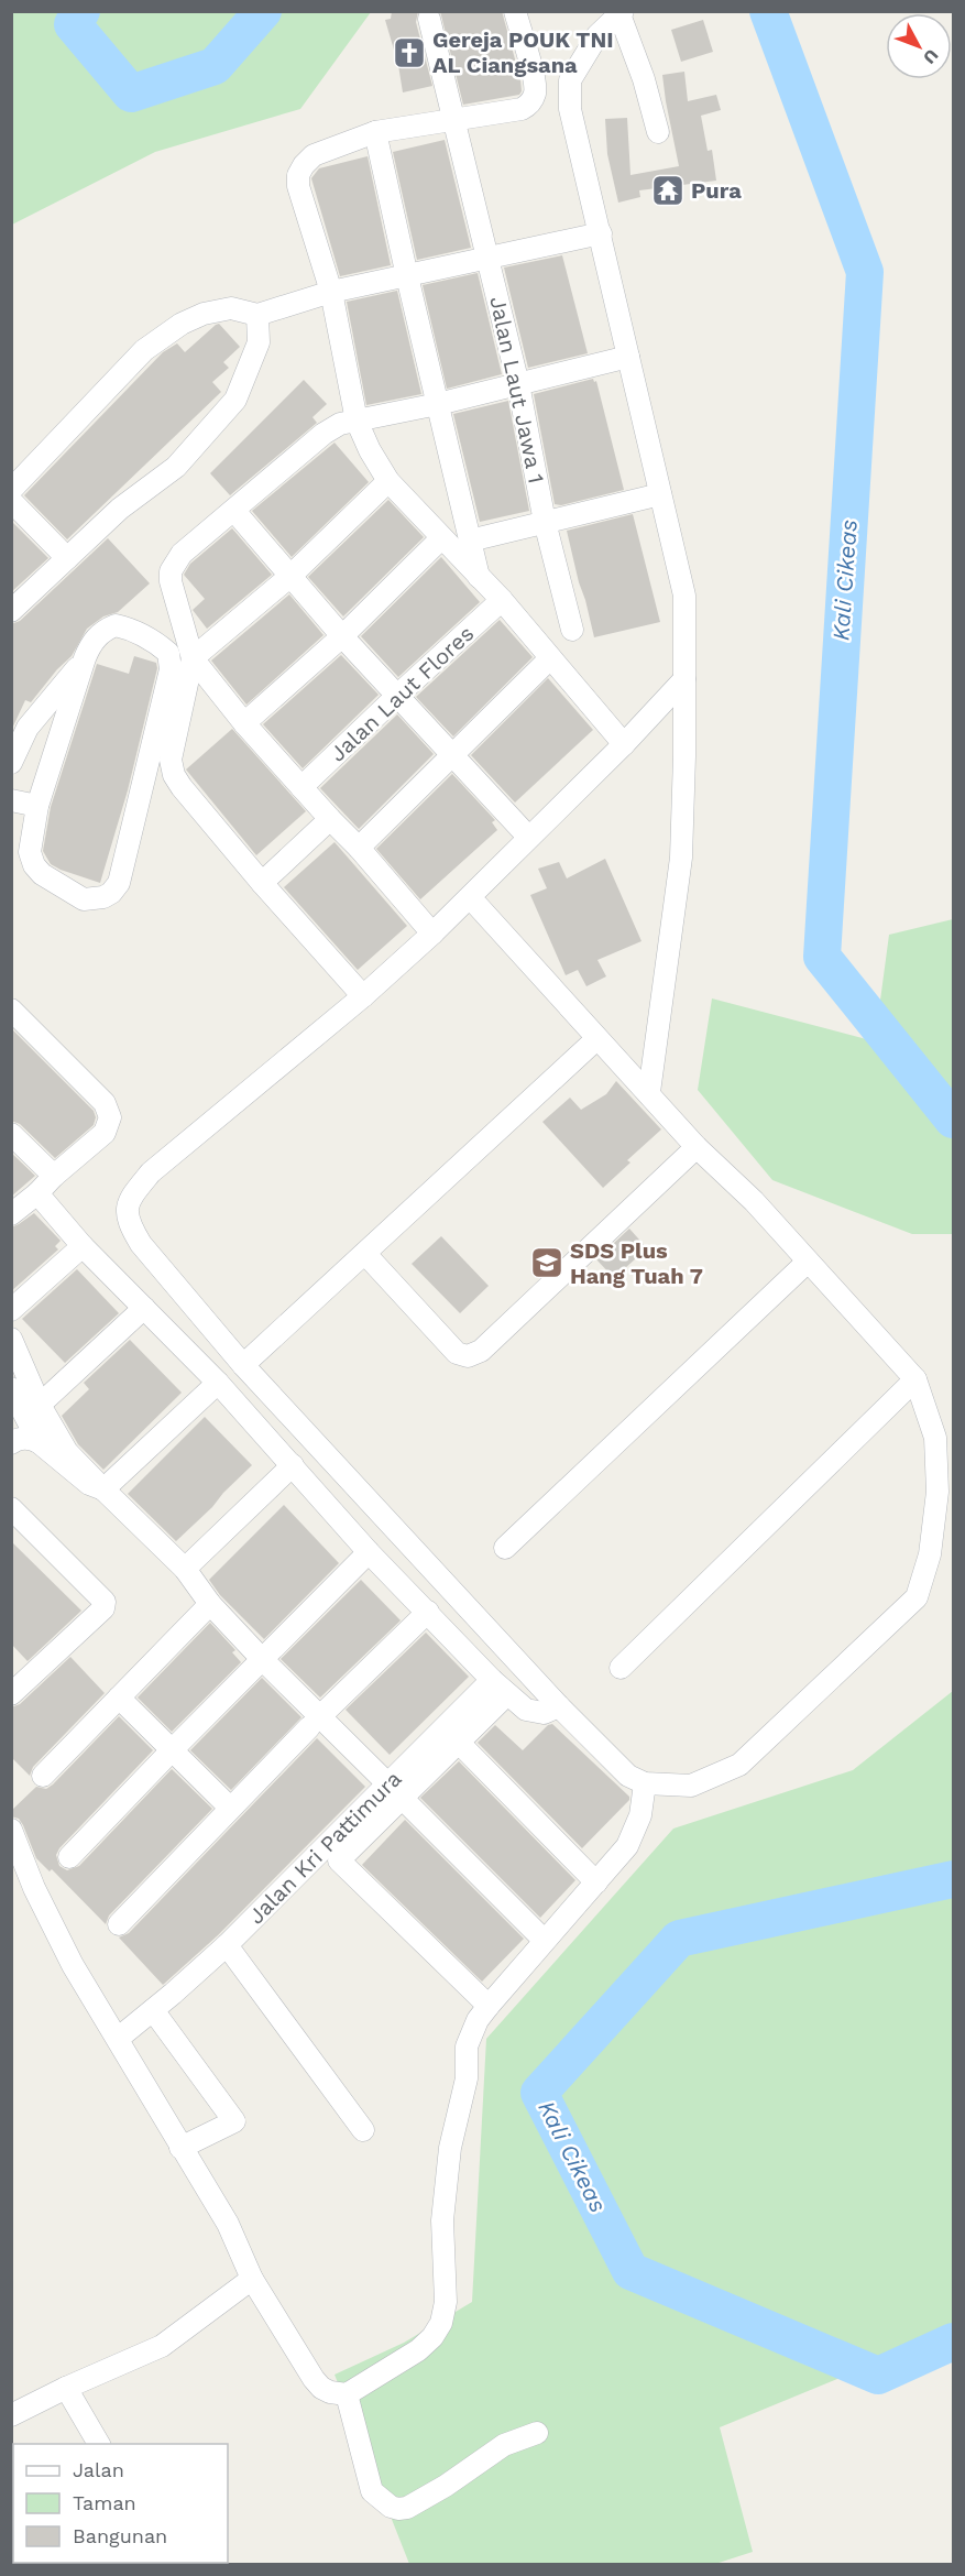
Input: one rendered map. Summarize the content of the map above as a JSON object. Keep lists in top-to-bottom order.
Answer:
{
  "streets": {
    "street": ["Jalan Laut Jawa 1", "Jalan Laut Flores", "Jalan Kri Pattimura"]
  },
  "water": ["Kali Cikeas"],
  "places": {
    "church": ["Gereja POUK TNI AL Ciangsana"],
    "temple": ["Pura"],
    "school or university": ["SDS Plus Hang Tuah 7"]
  },
  "legend": ["Jalan", "Taman", "Bangunan"],
  "north": "bottom right"
}
